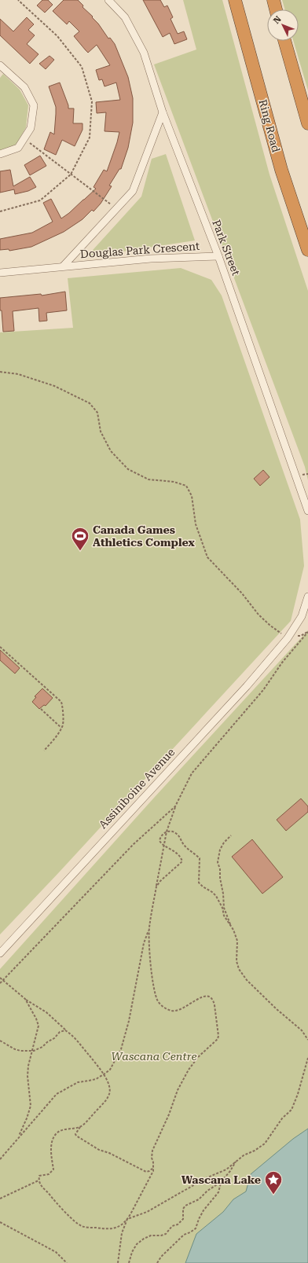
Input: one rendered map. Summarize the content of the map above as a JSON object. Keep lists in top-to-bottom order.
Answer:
{
  "streets": {
    "highway": ["Ring Road"],
    "street": ["Park Street", "Douglas Park Crescent", "Assiniboine Avenue"]
  },
  "crossings": [
    ["Park Street", "Douglas Park Crescent"]
  ],
  "parks": ["Wascana Centre"],
  "places": {
    "sports": ["Canada Games Athletics Complex"],
    "place": ["Wascana Lake"]
  },
  "north": "top left"
}
